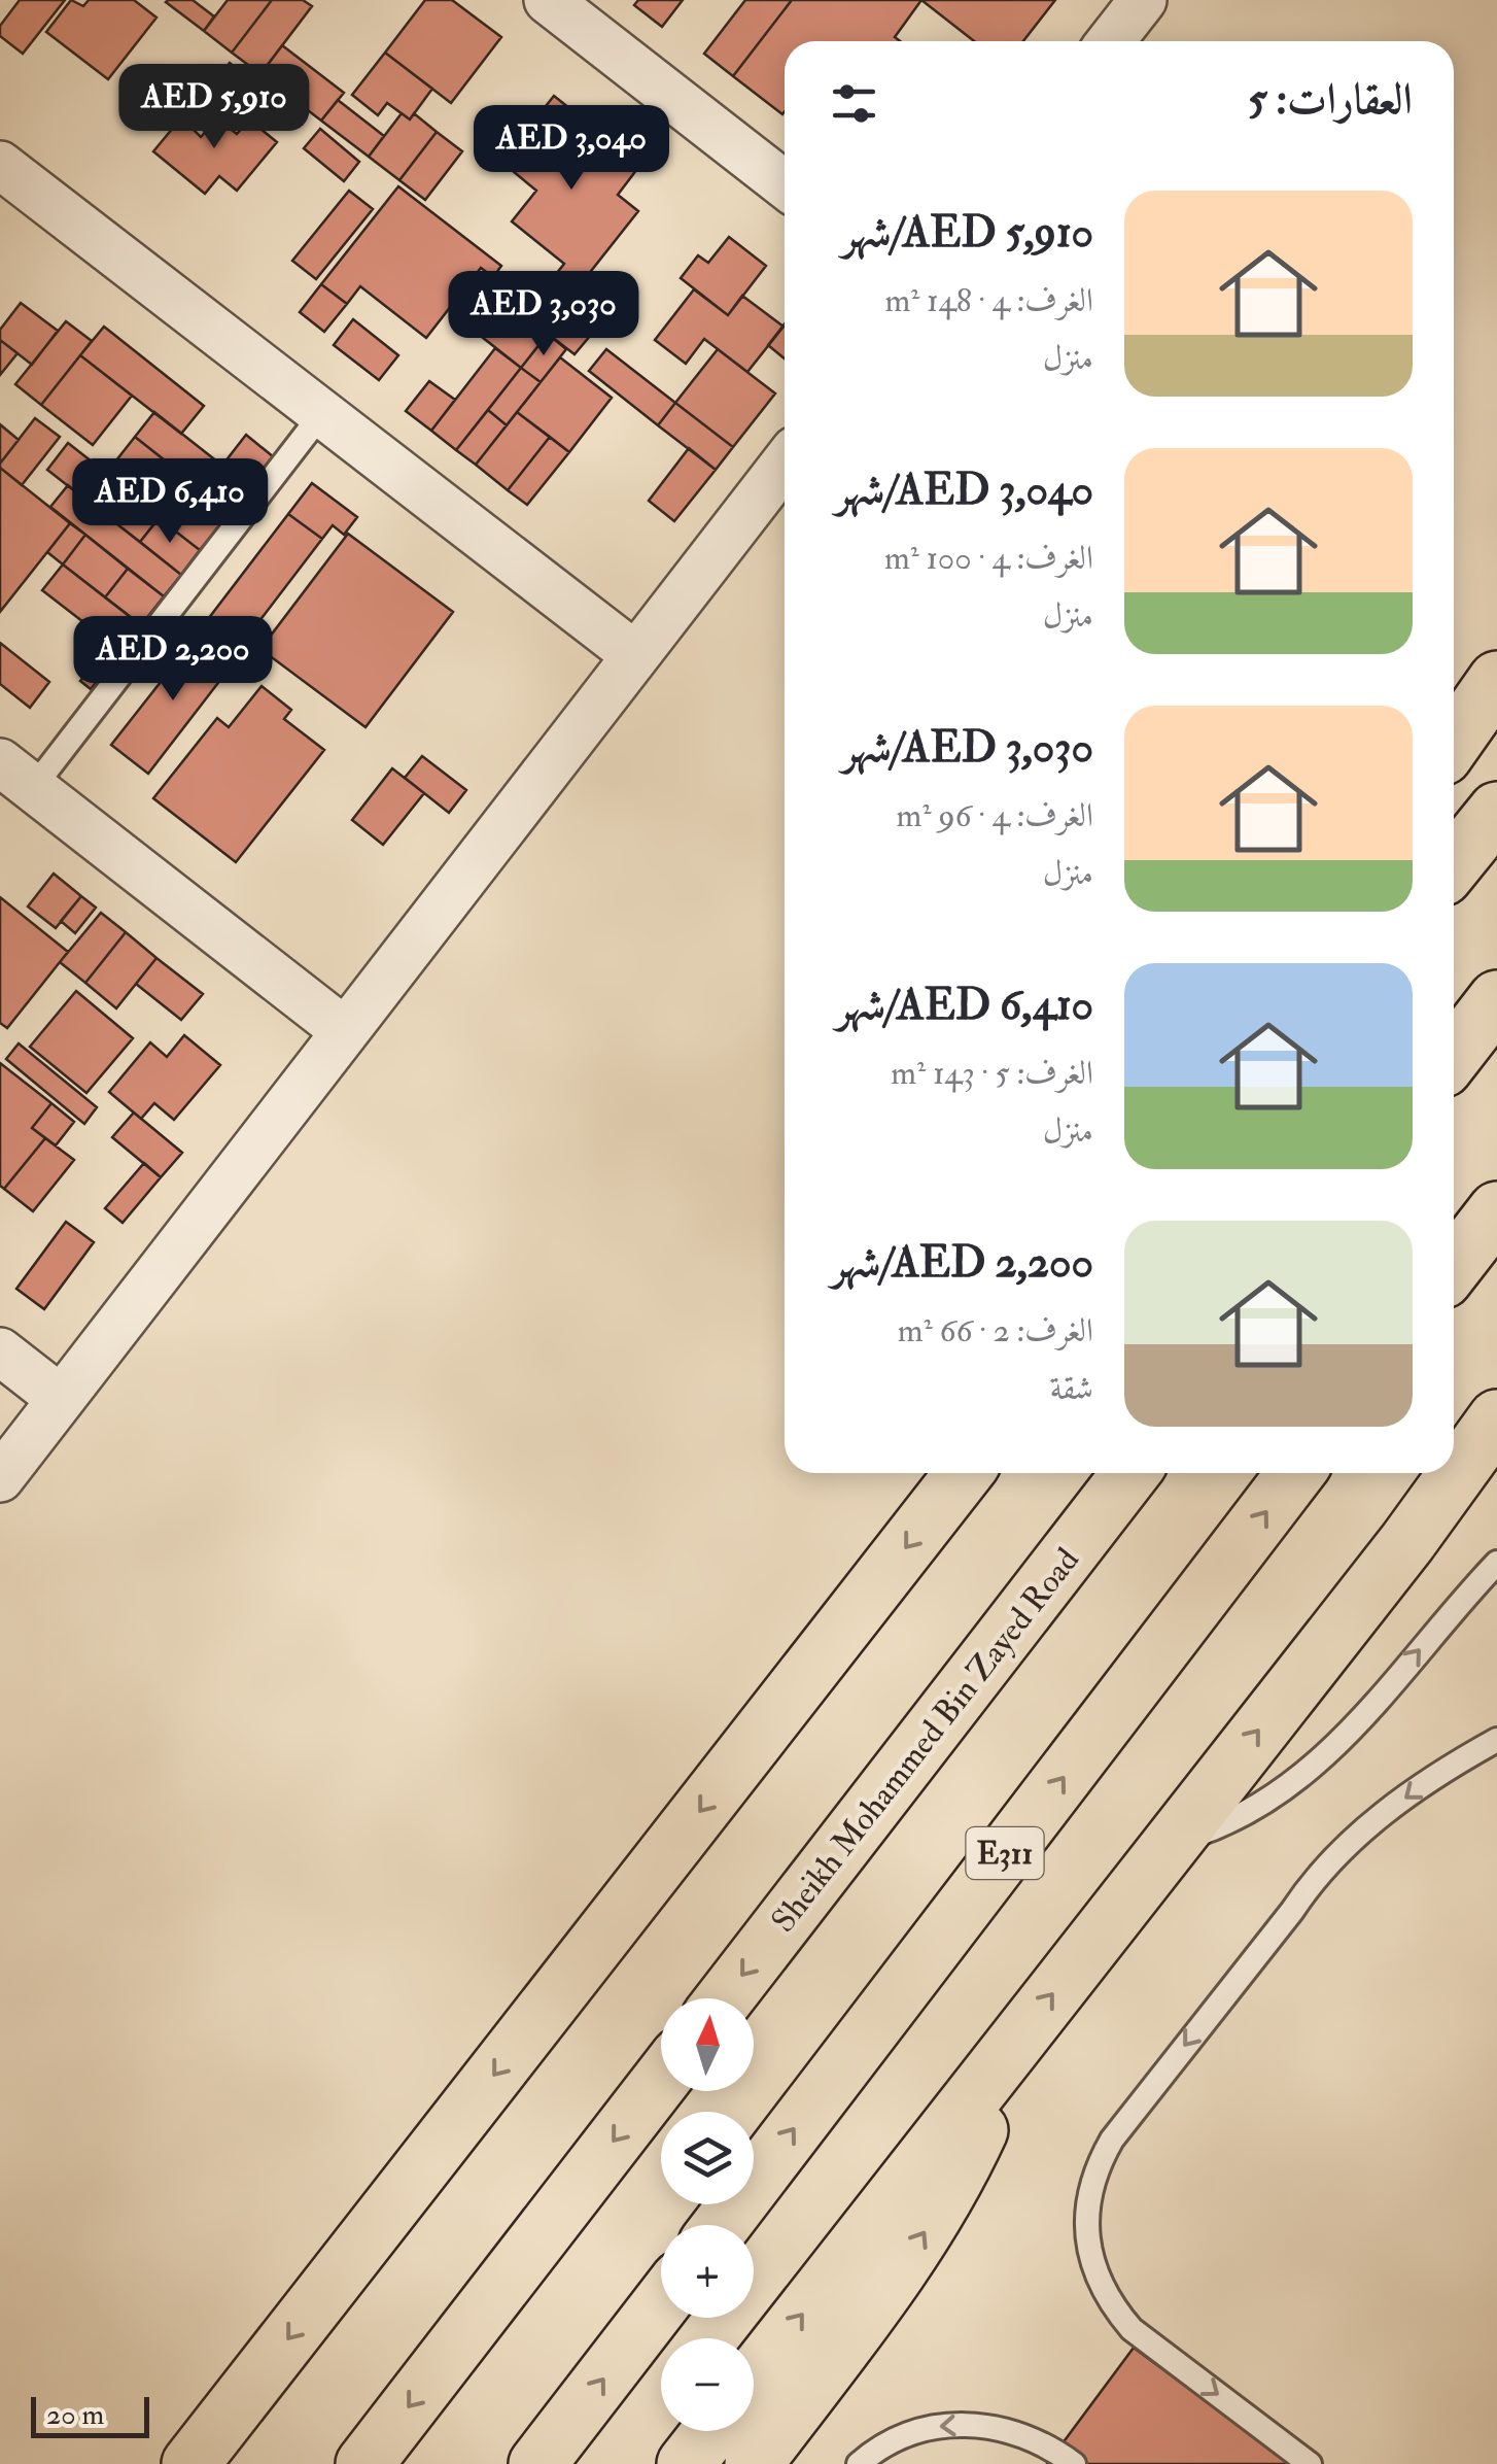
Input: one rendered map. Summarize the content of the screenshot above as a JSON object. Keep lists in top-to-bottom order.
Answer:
{
  "streets": {
    "highway": ["Sheikh Mohammed Bin Zayed Road", "E311"]
  },
  "scale_bar": "20 m",
  "north": "top",
  "page": {
    "heading": "العقارات: 5",
    "price": [
      "AED 5,910",
      "AED 3,040",
      "AED 3,030",
      "AED 6,410",
      "AED 2,200"
    ],
    "list": [
      {
        "name": "AED 5,910/شهر",
        "note": "الغرف: 4 · 148 m² · منزل"
      },
      {
        "name": "AED 3,040/شهر",
        "note": "الغرف: 4 · 100 m² · منزل"
      },
      {
        "name": "AED 3,030/شهر",
        "note": "الغرف: 4 · 96 m² · منزل"
      },
      {
        "name": "AED 6,410/شهر",
        "note": "الغرف: 5 · 143 m² · منزل"
      },
      {
        "name": "AED 2,200/شهر",
        "note": "الغرف: 2 · 66 m² · شقة"
      }
    ],
    "map_buttons": ["+", "−"],
    "scale": "20 m"
  }
}
